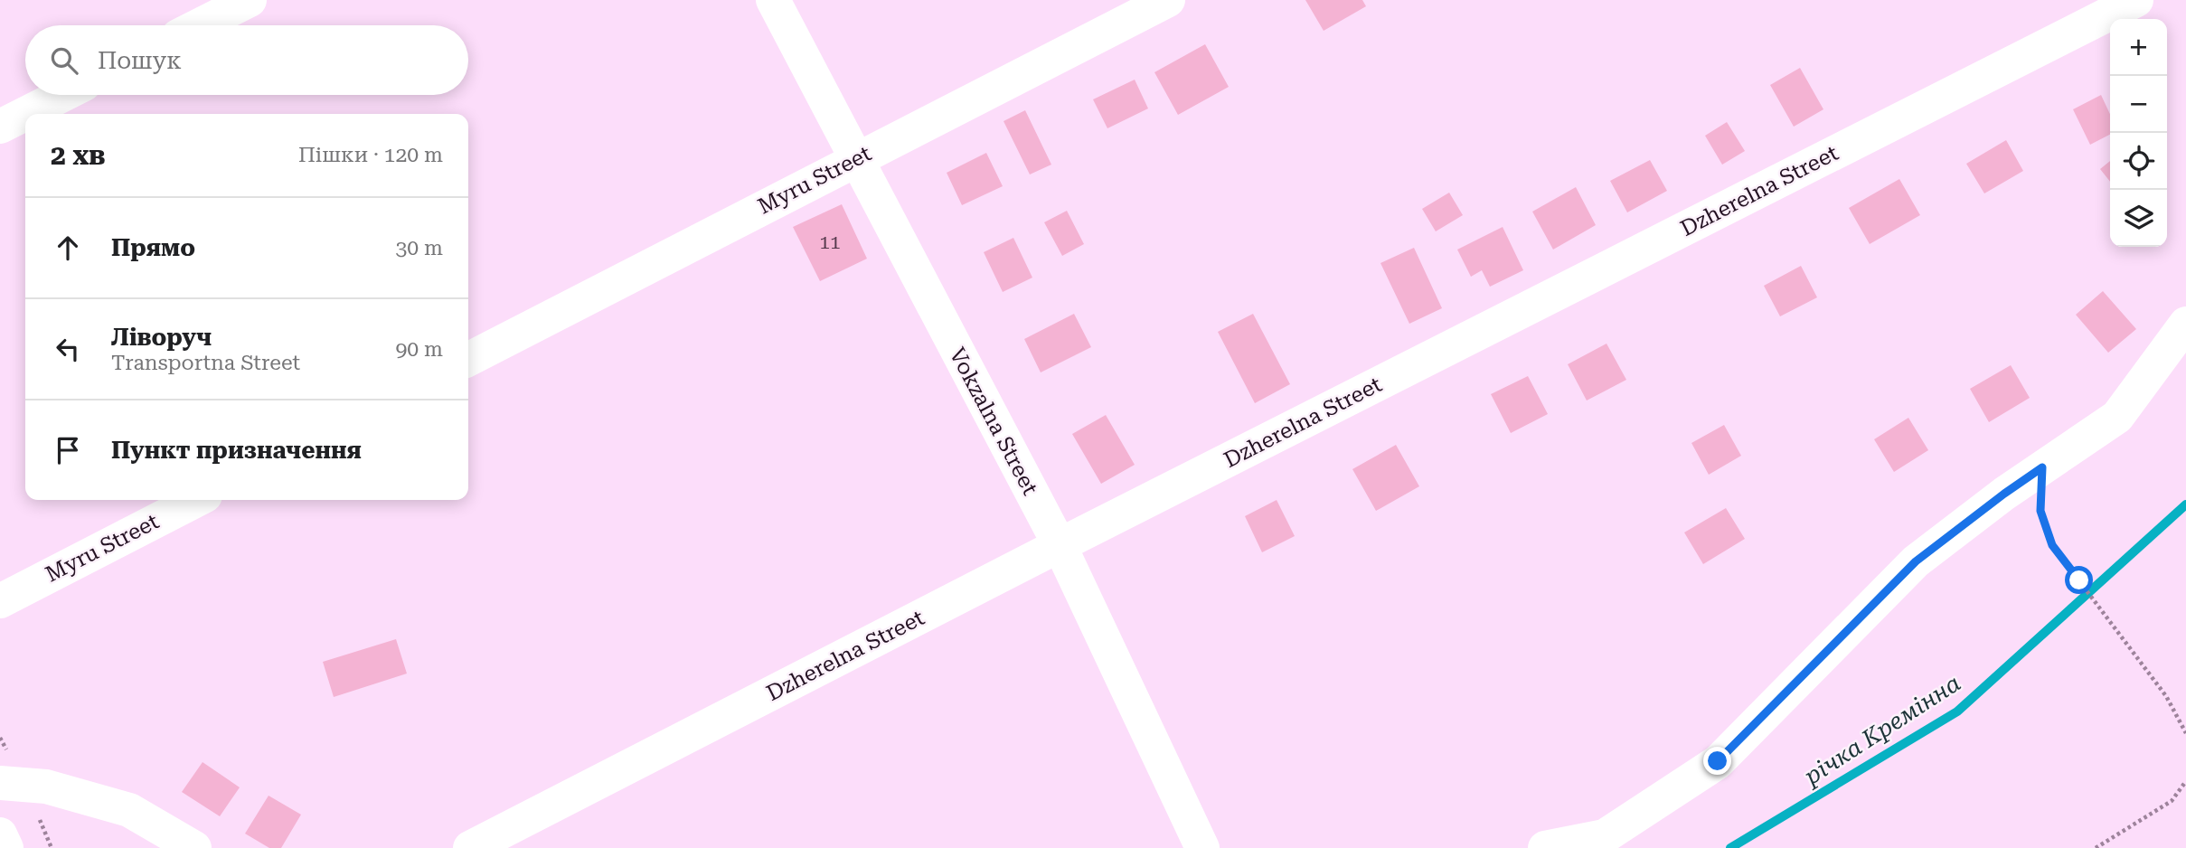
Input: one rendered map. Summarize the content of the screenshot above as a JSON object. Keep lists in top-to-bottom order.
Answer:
{
  "streets": {
    "street": ["Myru Street", "Dzherelna Street", "Vokzalna Street"]
  },
  "crossings": [
    ["Myru Street", "Vokzalna Street"],
    ["Dzherelna Street", "Vokzalna Street"]
  ],
  "water": ["річка Кремінна"],
  "house_numbers": ["11"],
  "page": {
    "map_buttons": ["+", "−"],
    "search": "Пошук",
    "heading": ["2 хв", "Пішки · 120 m"],
    "list": [
      ["Прямо", "30 m"],
      ["Ліворуч", "Transportna Street", "90 m"],
      "Пункт призначення"
    ]
  }
}
